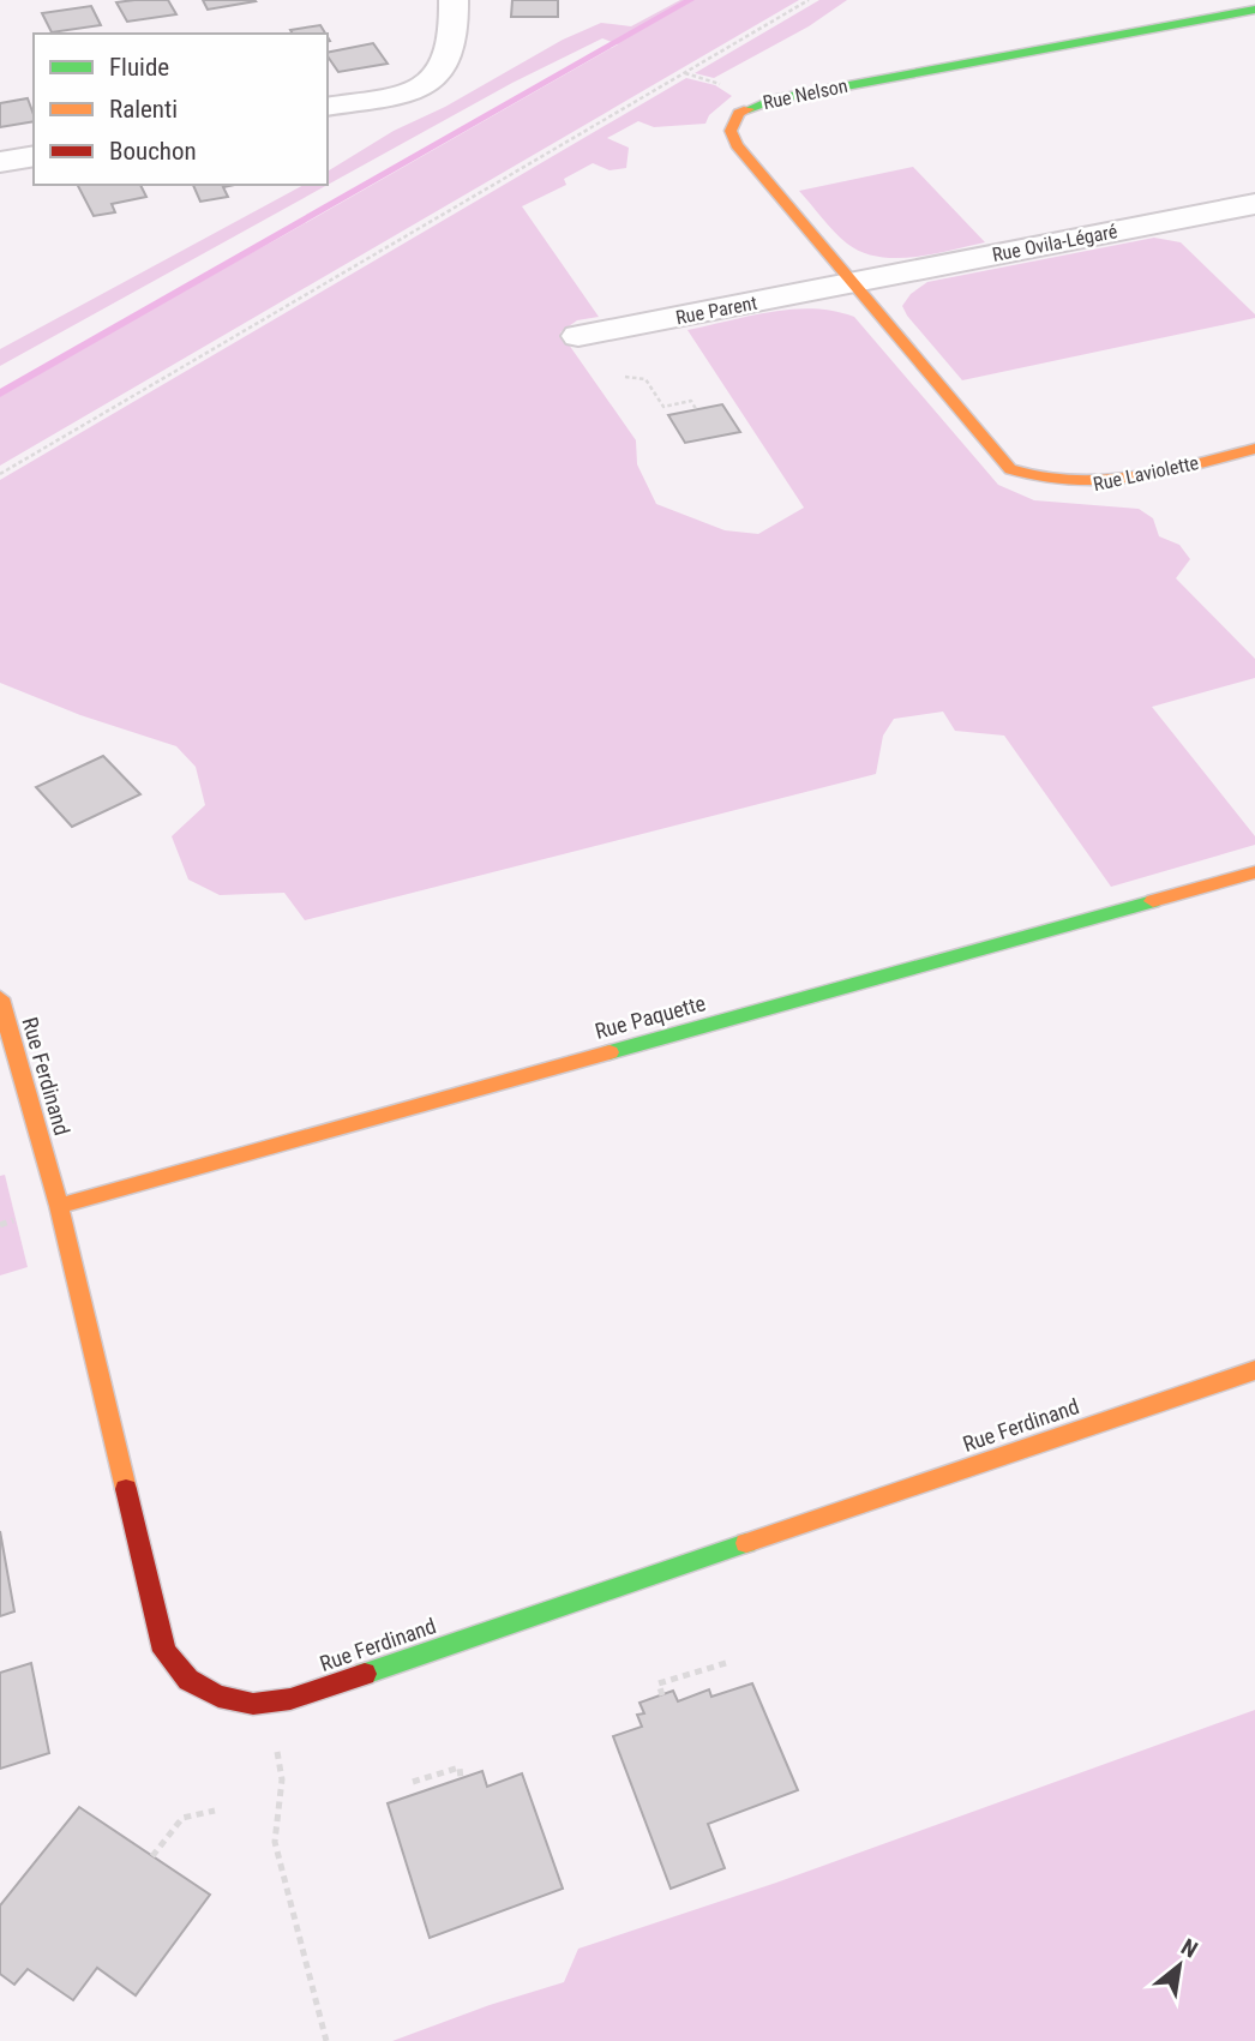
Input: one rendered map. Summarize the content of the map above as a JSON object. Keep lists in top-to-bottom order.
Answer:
{
  "streets": {
    "street": [
      "Rue Nelson",
      "Rue Ovila-Légaré",
      "Rue Parent",
      "Rue Laviolette",
      "Rue Paquette",
      "Rue Ferdinand"
    ]
  },
  "crossings": [
    ["Rue Nelson", "Rue Ovila-Légaré"],
    ["Rue Nelson", "Rue Parent"],
    ["Rue Nelson", "Rue Laviolette"],
    ["Rue Ovila-Légaré", "Rue Parent"],
    ["Rue Paquette", "Rue Ferdinand"]
  ],
  "legend": ["Fluide", "Ralenti", "Bouchon"],
  "north": "top right"
}
